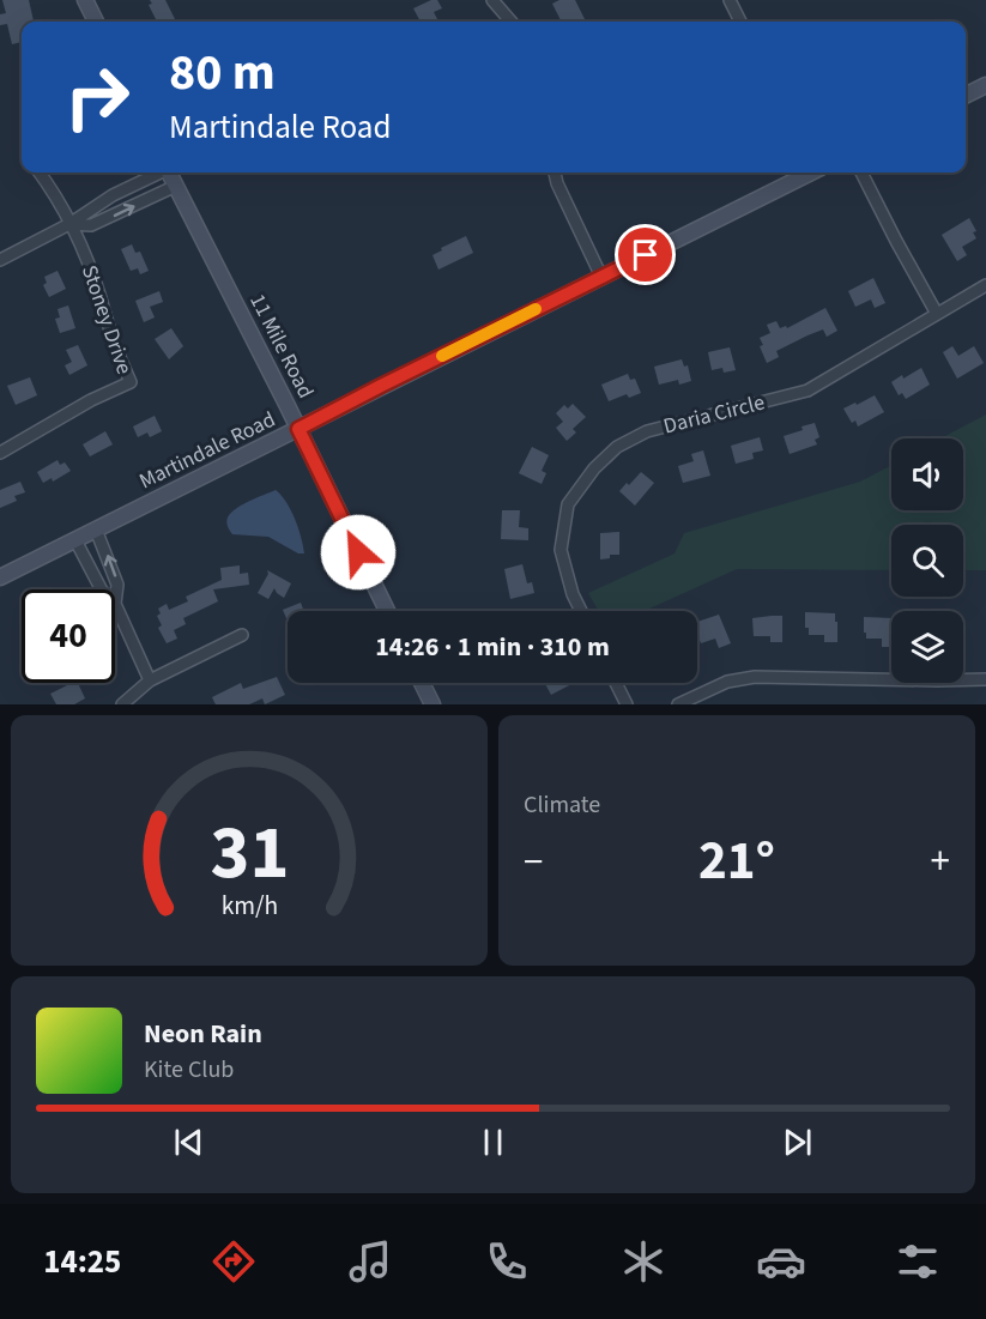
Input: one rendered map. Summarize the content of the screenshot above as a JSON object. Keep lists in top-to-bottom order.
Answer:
{
  "streets": {
    "street": [
      "Stoney Drive",
      "11 Mile Road",
      "Daria Circle",
      "Martindale Road"
    ]
  },
  "crossings": [
    ["11 Mile Road", "Martindale Road"]
  ],
  "page": {
    "turn": ["80 m", "Martindale Road"],
    "limit": "40",
    "trip": "14:26 · 1 min · 310 m",
    "tile": "Climate",
    "heat": ["−", "21°", "+"],
    "song": ["Neon Rain", "Kite Club"],
    "tabs": "14:25",
    "gauge": ["31", "km/h"]
  }
}
